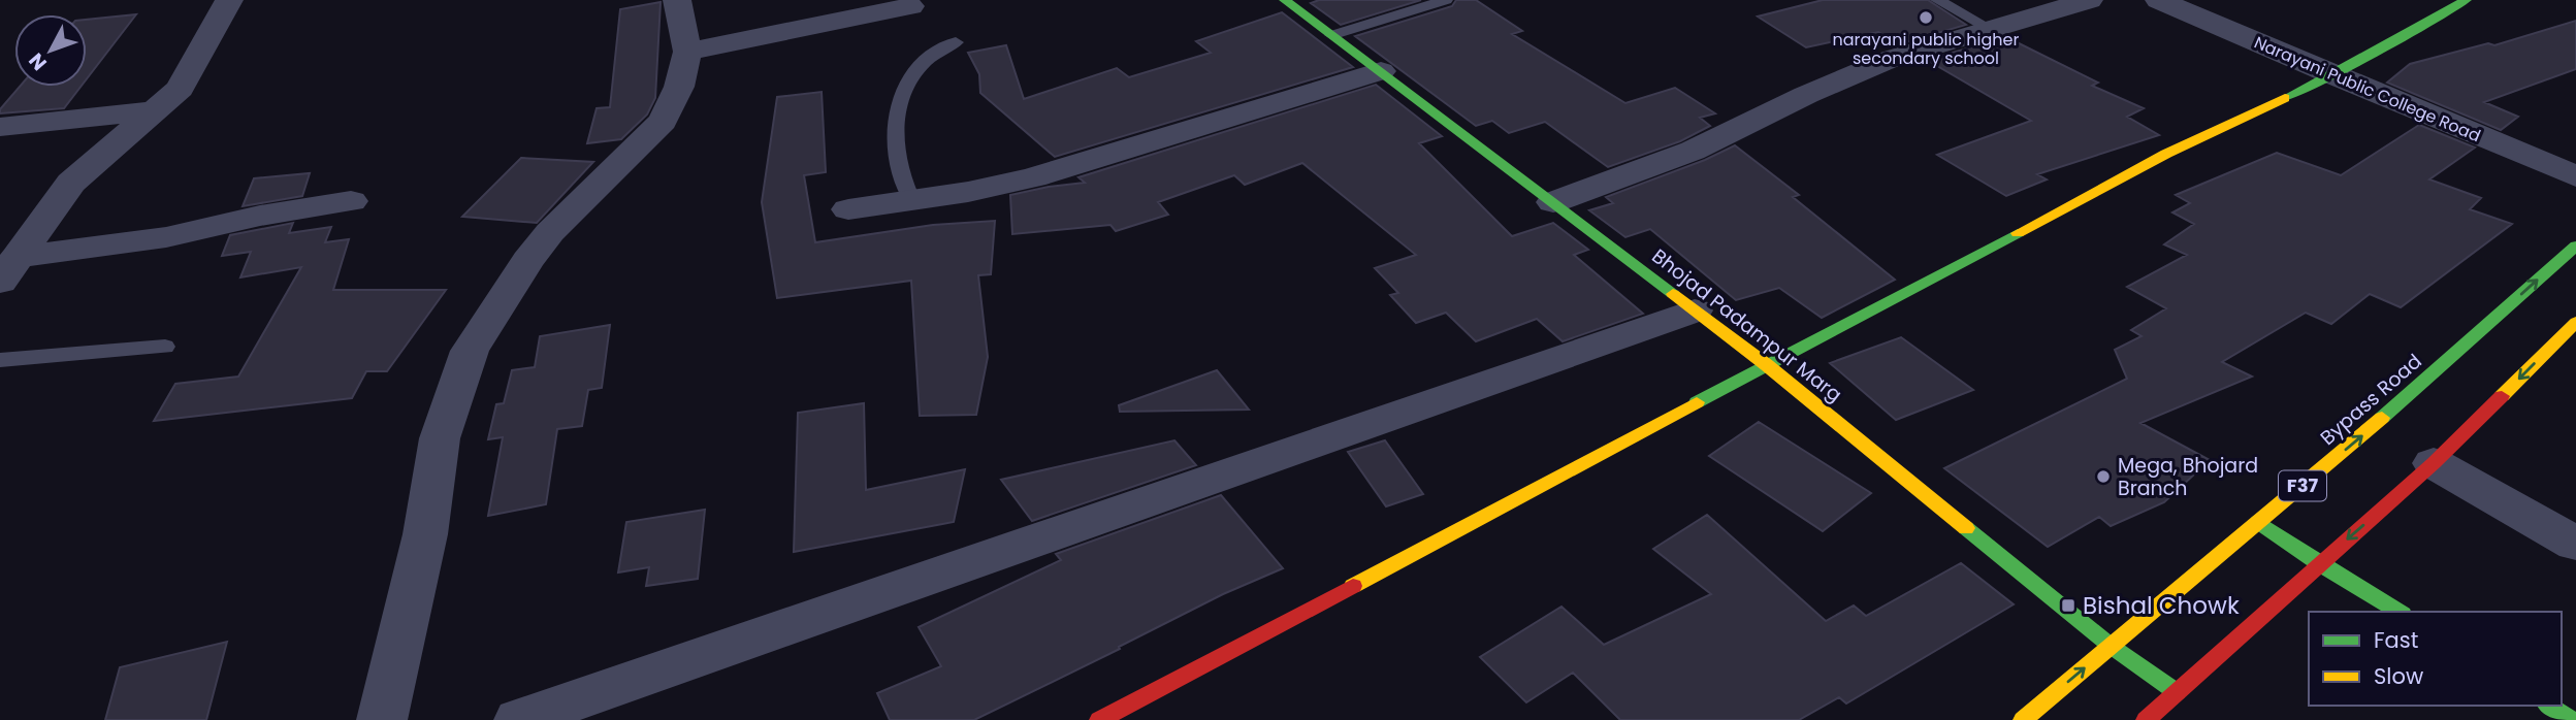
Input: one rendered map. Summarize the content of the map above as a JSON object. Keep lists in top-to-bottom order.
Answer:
{
  "streets": {
    "main road": ["Bhojad Padampur Marg", "Bypass Road", "F37"],
    "street": ["Narayani Public College Road"]
  },
  "crossings": [
    ["Bhojad Padampur Marg", "Bypass Road"]
  ],
  "places": {
    "other": ["narayani public higher secondary school", "Mega, Bhojard Branch"],
    "transit": ["Bishal Chowk"]
  },
  "legend": ["Fast", "Slow"],
  "north": "bottom left"
}
